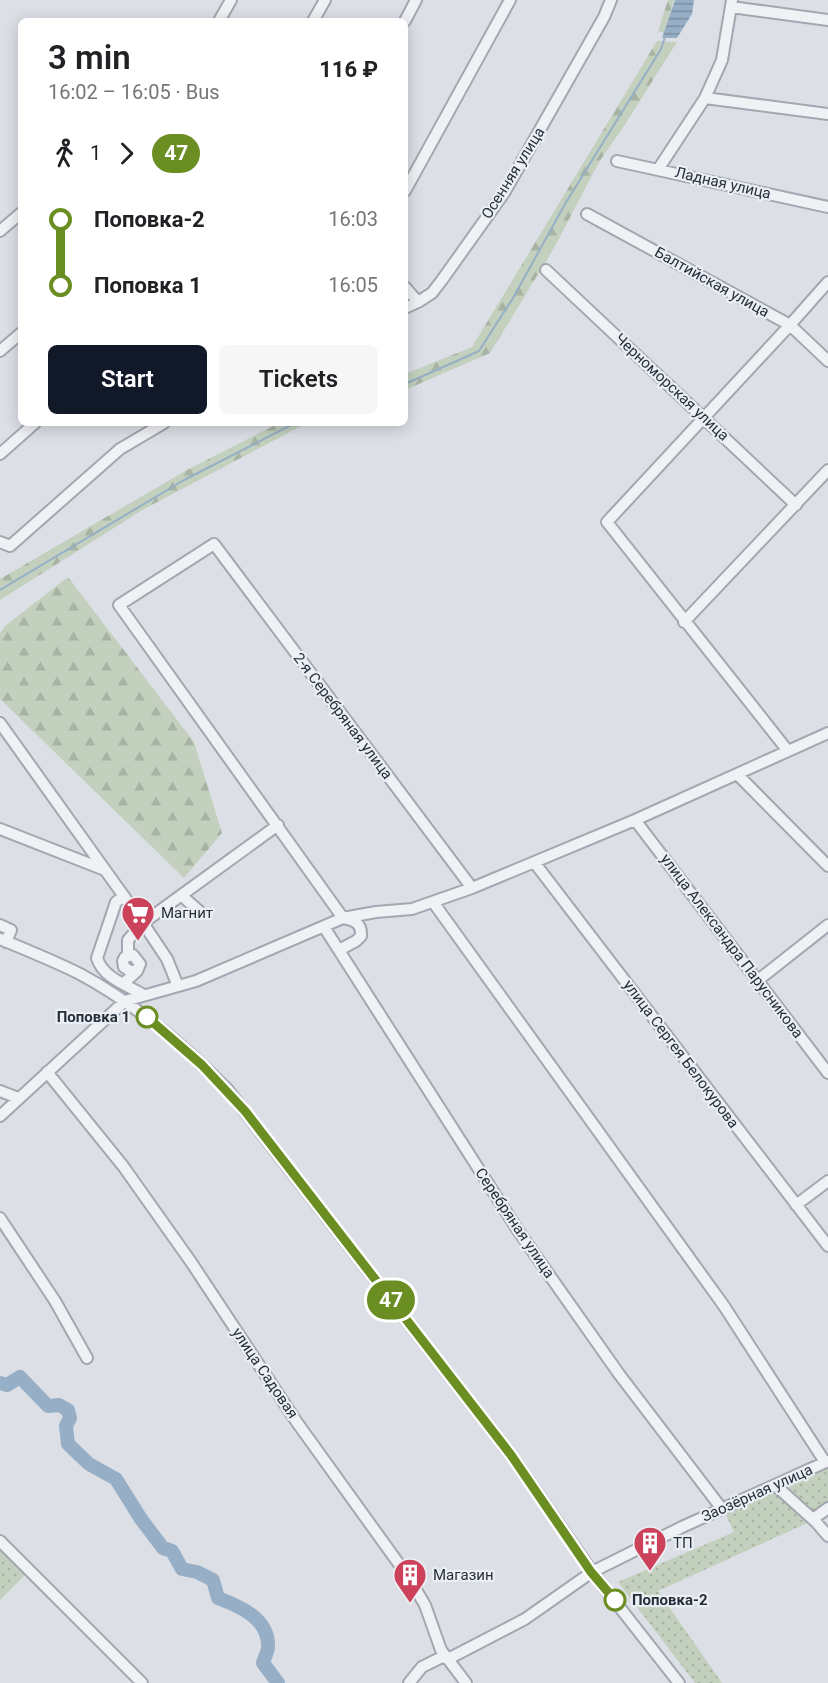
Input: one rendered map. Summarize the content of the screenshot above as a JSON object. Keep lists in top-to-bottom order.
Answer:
{
  "streets": {
    "street": [
      "Осенняя улица",
      "Ладная улица",
      "Балтийская улица",
      "Черноморская улица",
      "2-я Серебряная улица",
      "улица Александра Парусникова",
      "улица Сергея Белокурова",
      "Серебряная улица",
      "улица Садовая",
      "Заозёрная улица"
    ]
  },
  "crossings": [
    ["Серебряная улица", "Заозёрная улица"],
    ["улица Садовая", "Заозёрная улица"]
  ],
  "places": {
    "supermarket": ["Магнит"],
    "other": ["Поповка 1", "Поповка-2"],
    "building": ["ТП", "Магазин"]
  },
  "lines": ["bus line 47"],
  "page": {
    "on_map": "47",
    "heading": ["3 min", "16:02 – 16:05 · Bus", "116 ₽"],
    "legs": ["1", "47"],
    "list": [
      {
        "name": "Поповка-2",
        "value": "16:03"
      },
      {
        "name": "Поповка 1",
        "value": "16:05"
      }
    ],
    "buttons": ["Start", "Tickets"]
  }
}
